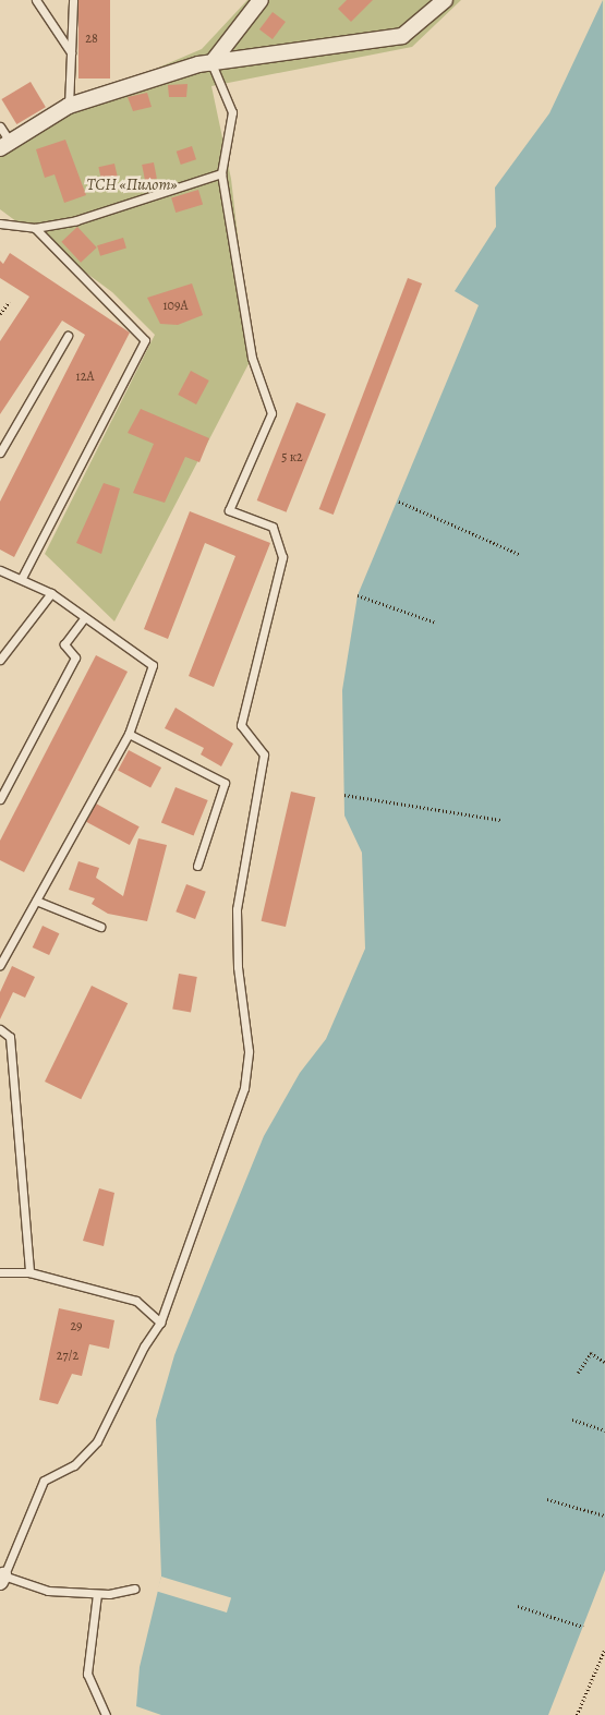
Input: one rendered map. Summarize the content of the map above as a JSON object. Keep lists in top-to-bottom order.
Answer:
{
  "parks": ["ТСН «Пилот»"],
  "house_numbers": [
    "28",
    "109А",
    "12А",
    "5 к2",
    "29",
    "27/2"
  ]
}
